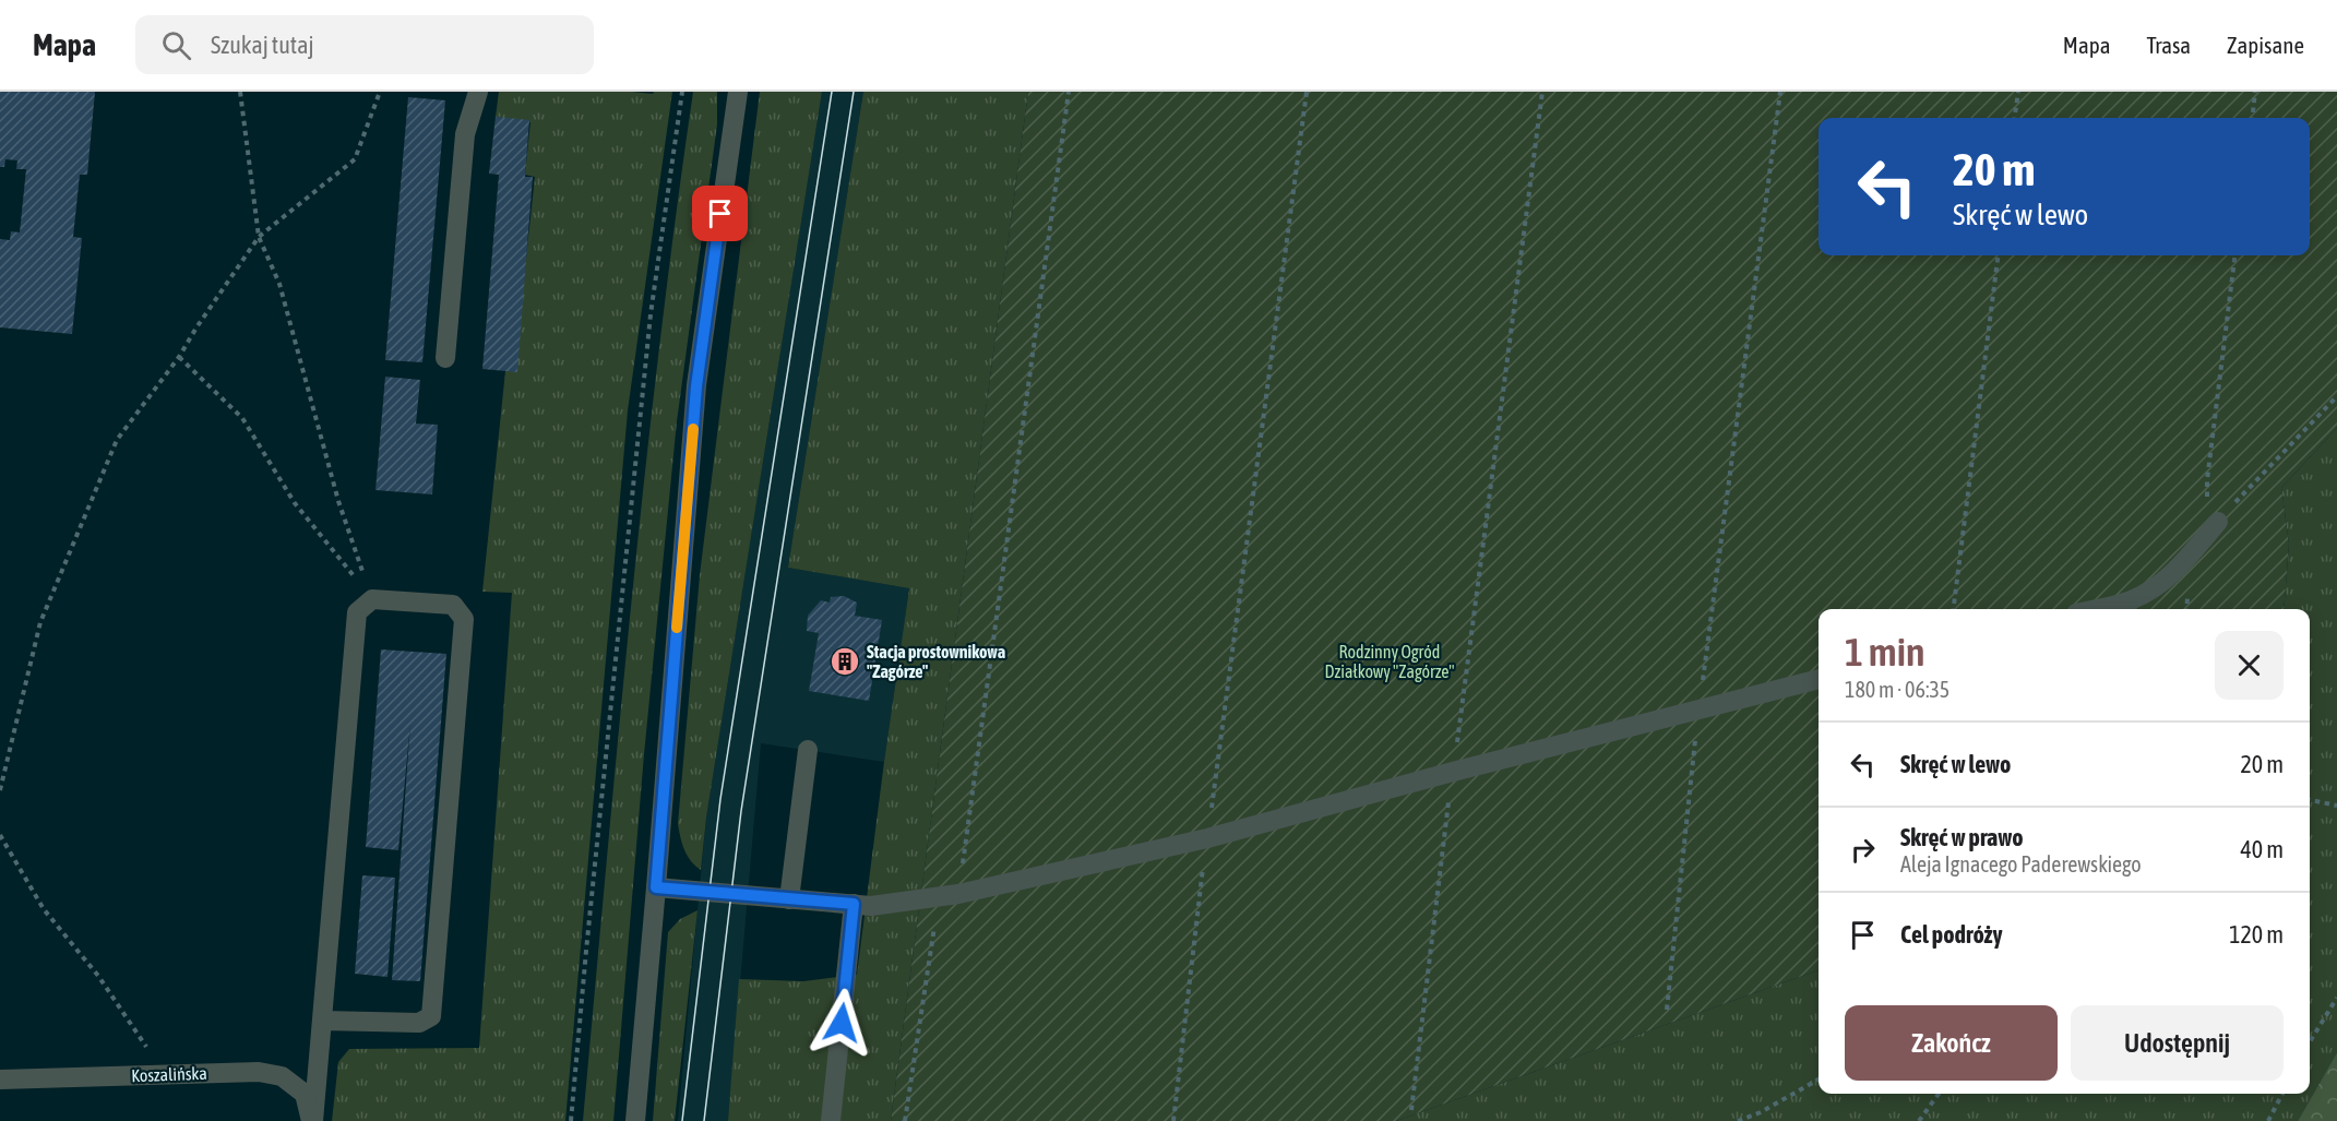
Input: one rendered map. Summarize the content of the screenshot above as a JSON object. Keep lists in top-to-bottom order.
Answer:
{
  "streets": {
    "street": ["Koszalińska"]
  },
  "parks": ["Rodzinny Ogród Działkowy \"Zagórze\""],
  "places": {
    "building": ["Stacja prostownikowa \"Zagórze\""]
  },
  "page": {
    "header": "Mapa",
    "search": "Szukaj tutaj",
    "nav": ["Mapa", "Trasa", "Zapisane"],
    "turn": ["20 m", "Skręć w lewo"],
    "heading": ["1 min", "180 m · 06:35"],
    "list": [
      {
        "name": "Skręć w lewo",
        "value": "20 m"
      },
      {
        "name": "Skręć w prawo",
        "note": "Aleja Ignacego Paderewskiego",
        "value": "40 m"
      },
      {
        "name": "Cel podróży",
        "value": "120 m"
      }
    ],
    "buttons": ["Zakończ", "Udostępnij"]
  }
}
